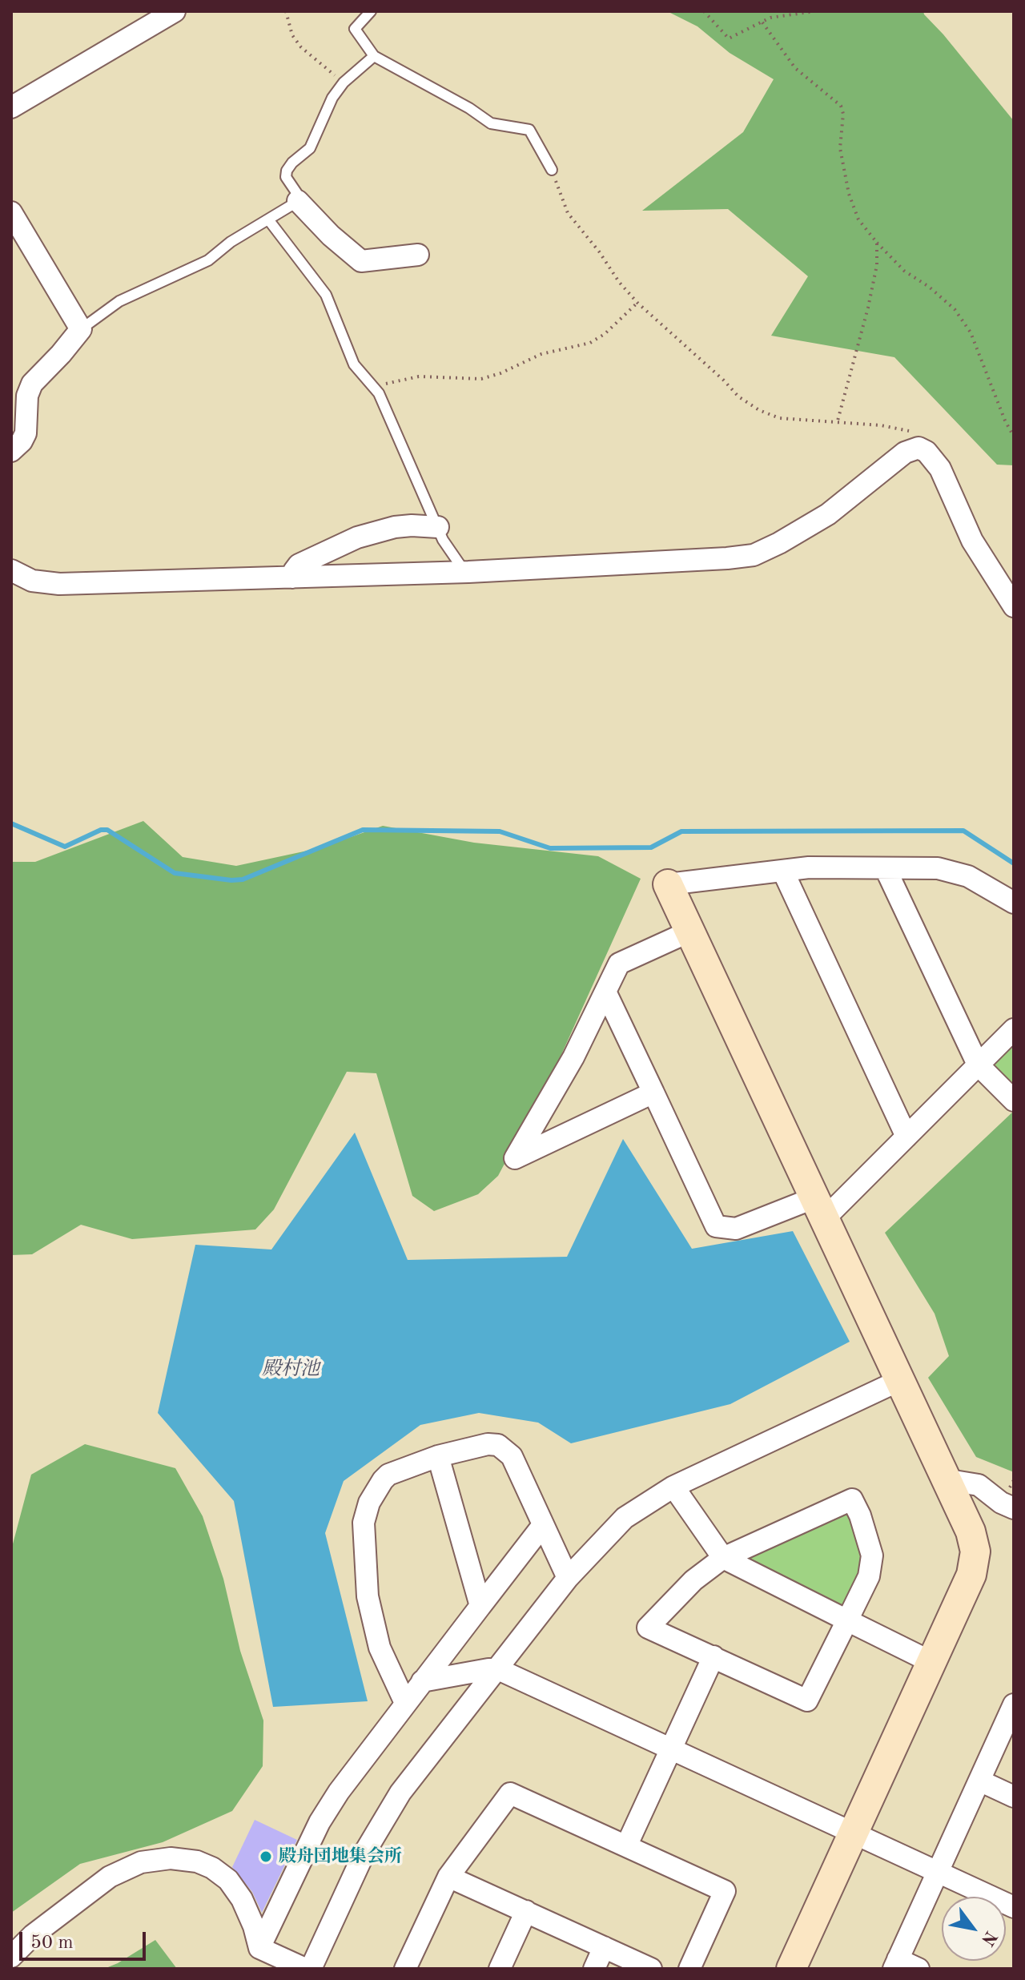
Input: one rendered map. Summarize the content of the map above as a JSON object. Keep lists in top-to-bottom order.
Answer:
{
  "water": ["殿村池"],
  "places": ["殿舟団地集会所"],
  "scale_bar": "50 m",
  "north": "bottom right"
}
